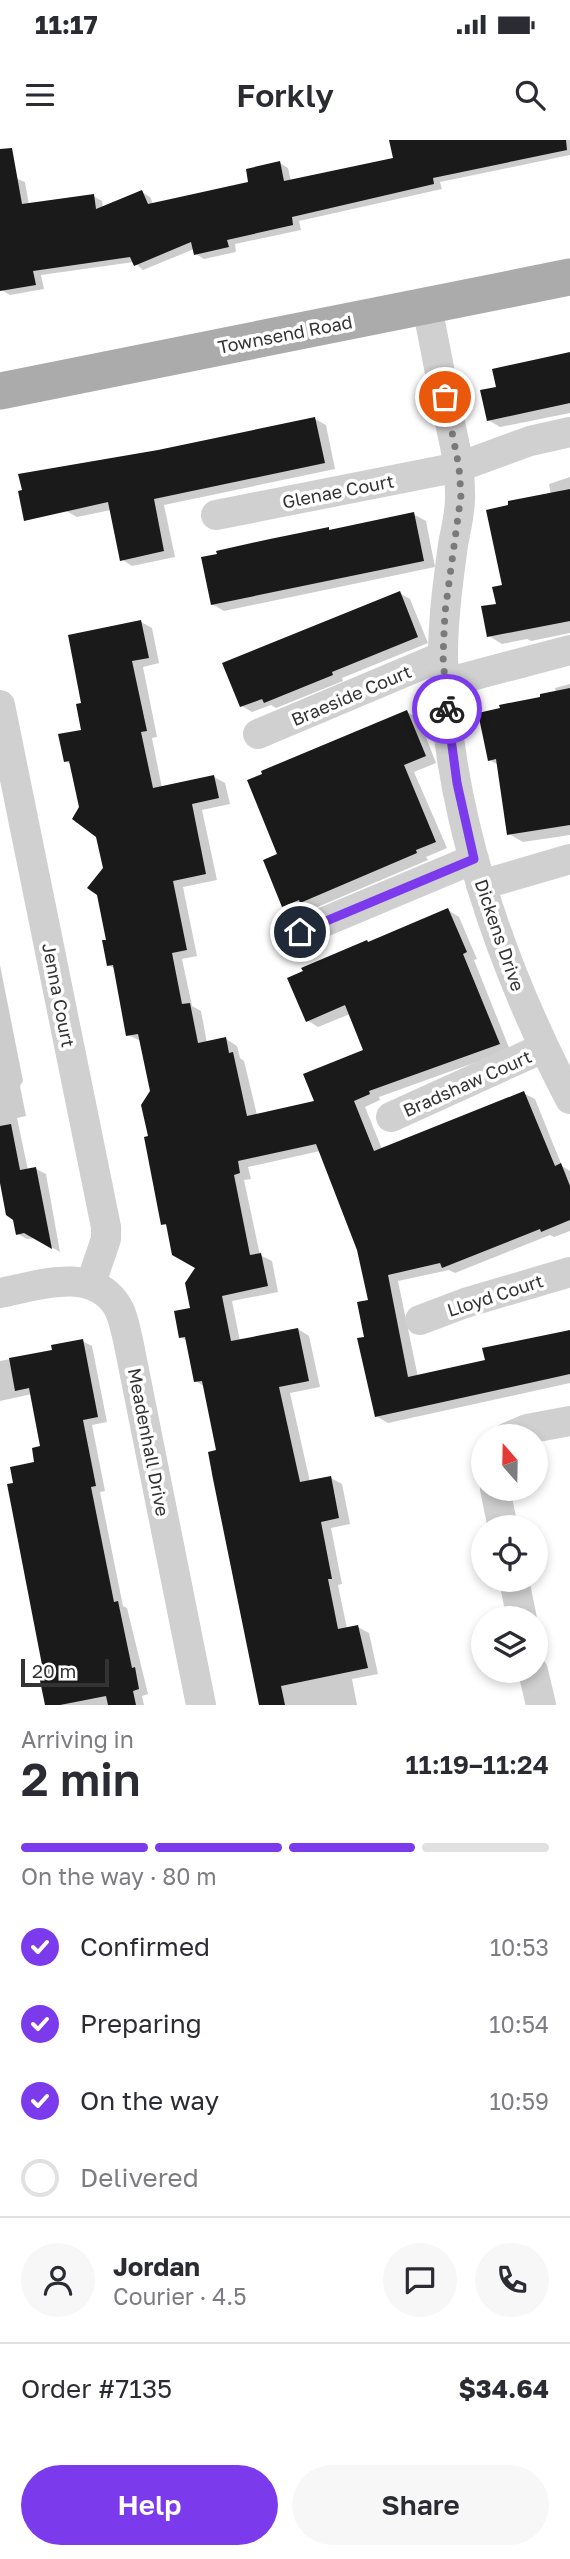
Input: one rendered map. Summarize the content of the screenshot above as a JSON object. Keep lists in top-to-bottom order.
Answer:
{
  "streets": {
    "main road": ["Townsend Road"],
    "street": [
      "Glenae Court",
      "Braeside Court",
      "Dickens Drive",
      "Jenna Court",
      "Bradshaw Court",
      "Lloyd Court",
      "Meadenhall Drive"
    ]
  },
  "crossings": [
    ["Townsend Road", "Dickens Drive"],
    ["Glenae Court", "Dickens Drive"],
    ["Braeside Court", "Dickens Drive"],
    ["Dickens Drive", "Bradshaw Court"],
    ["Jenna Court", "Meadenhall Drive"]
  ],
  "scale_bar": "20 m",
  "north": "top",
  "page": {
    "status": "11:17",
    "header": "Forkly",
    "scale": "20 m",
    "heading": ["2 min", "Arriving in", "11:19–11:24"],
    "panel": [
      "Jordan",
      "Courier · 4.5",
      "Order #7135",
      "$34.64"
    ],
    "bar": "On the way · 80 m",
    "list": [
      ["Confirmed", "10:53"],
      ["Preparing", "10:54"],
      ["On the way", "10:59"],
      "Delivered"
    ],
    "buttons": ["Help", "Share"]
  }
}
